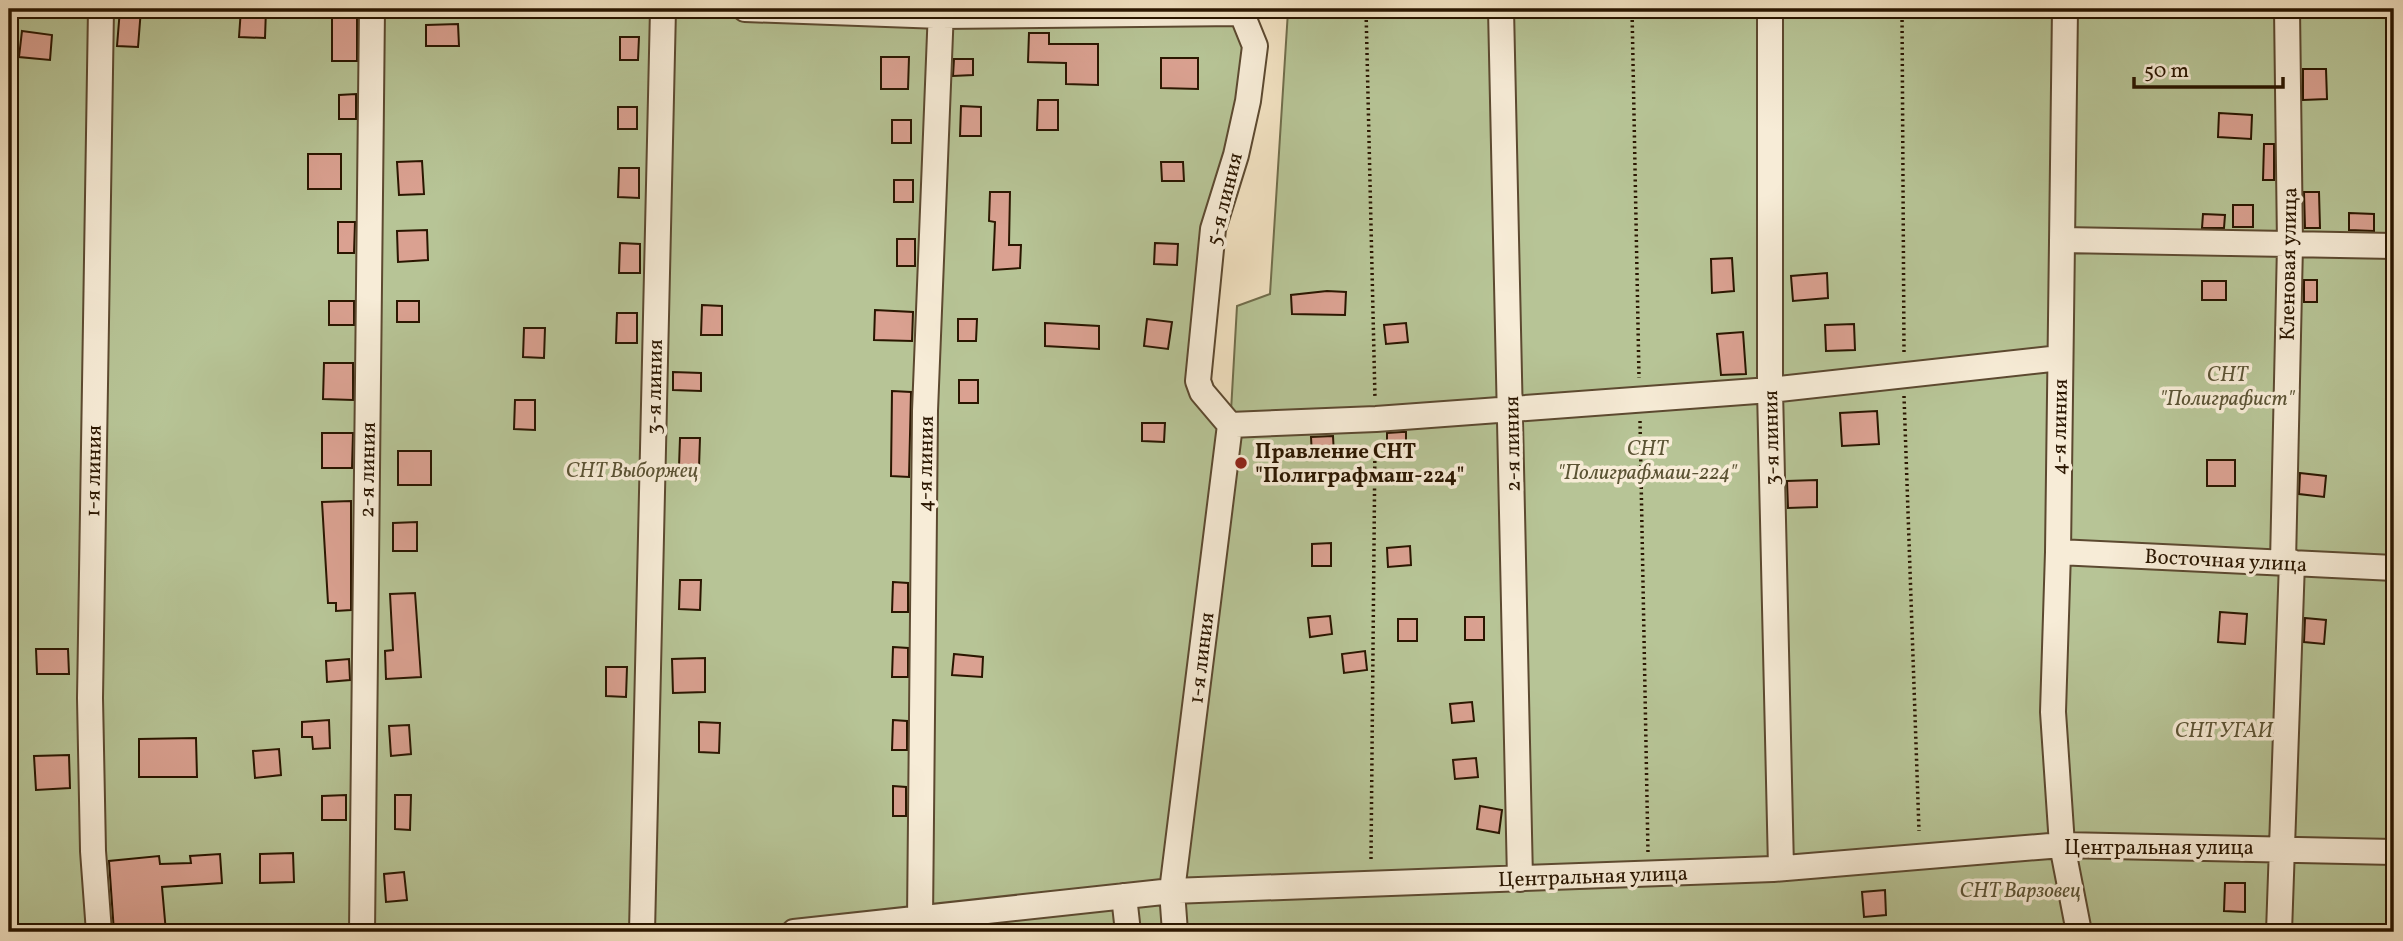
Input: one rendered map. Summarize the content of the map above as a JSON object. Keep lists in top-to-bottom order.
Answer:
{
  "streets": {
    "street": [
      "5-я линия",
      "Кленовая улица",
      "3-я линия",
      "4-я линия",
      "2-я линия",
      "1-я линия",
      "Восточная улица",
      "Центральная улица"
    ]
  },
  "crossings": [
    ["5-я линия", "1-я линия"],
    ["Кленовая улица", "Восточная улица"],
    ["Кленовая улица", "Центральная улица"],
    ["3-я линия", "Центральная улица"],
    ["4-я линия", "Восточная улица"],
    ["4-я линия", "Центральная улица"],
    ["2-я линия", "Центральная улица"],
    ["1-я линия", "Центральная улица"]
  ],
  "parks": [
    "СНТ \"Полиграфист\"",
    "СНТ \"Полиграфмаш-224\"",
    "СНТ Выборжец",
    "СНТ УГАИ",
    "СНТ Варзовец"
  ],
  "places": ["Правление СНТ \"Полиграфмаш-224\""],
  "scale_bar": "50 m"
}
